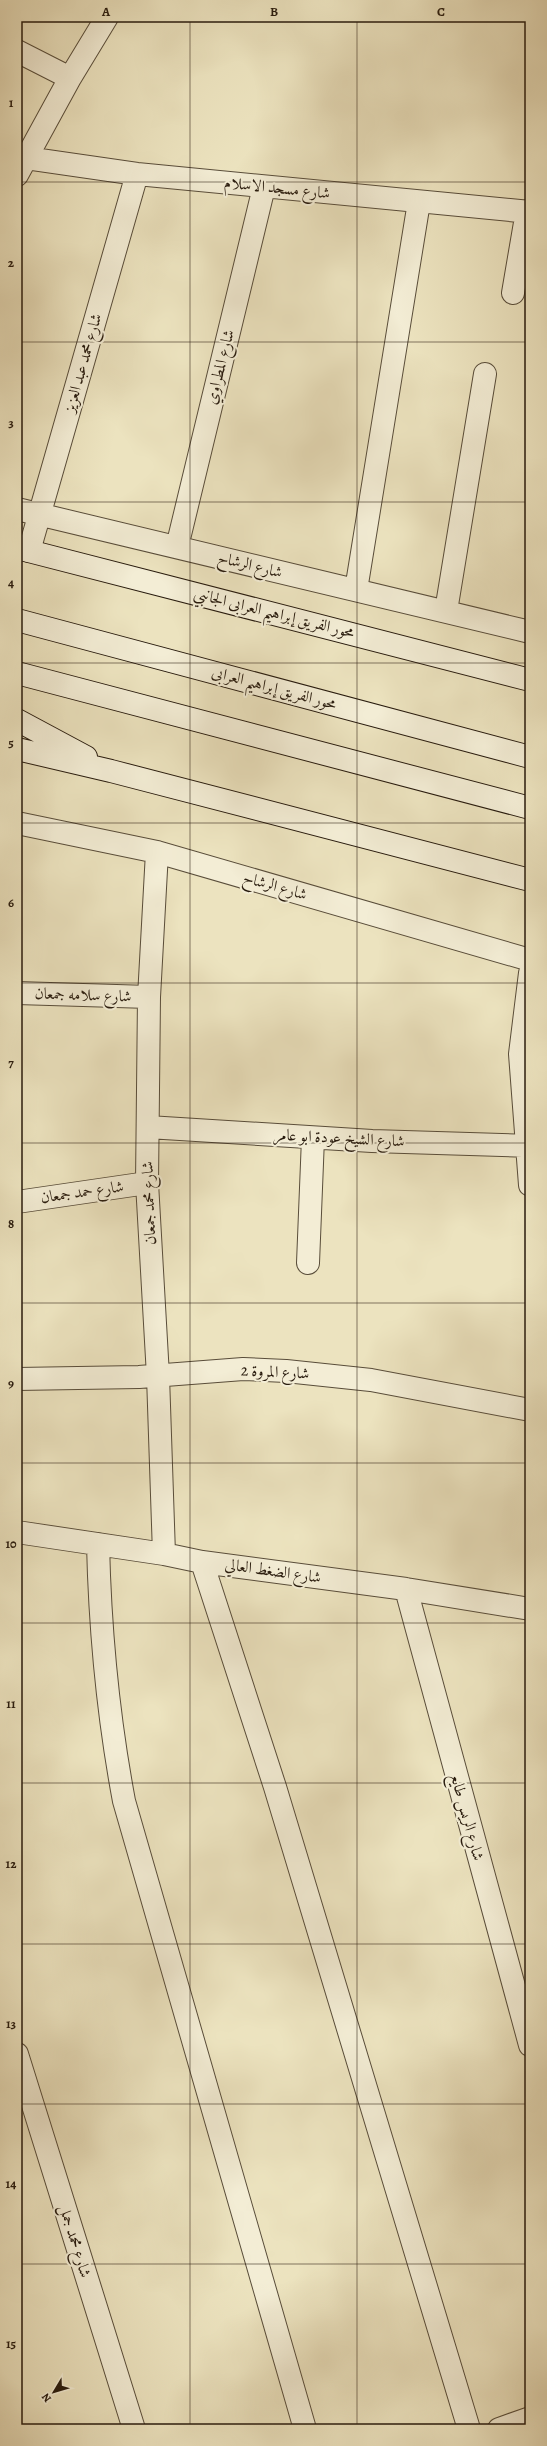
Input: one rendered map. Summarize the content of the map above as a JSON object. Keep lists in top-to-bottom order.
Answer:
{
  "streets": {
    "street": [
      "شارع مسجد الاسلام",
      "شارع محمد عبد العزيز",
      "شارع المطراوي",
      "شارع الرشاح",
      "محور الفريق إبراهيم العرابى الجانبي",
      "محور الفريق إبراهيم العرابى",
      "شارع سلامه جمعان",
      "شارع الشيخ عودة ابو عامر",
      "شارع حمد جمعان",
      "شارع محمد جمعان",
      "شارع المروة 2",
      "شارع الضغط العالي",
      "شارع الريس طايع",
      "شارع محمد جمل"
    ]
  },
  "crossings": [
    ["شارع مسجد الاسلام", "شارع محمد عبد العزيز"],
    ["شارع مسجد الاسلام", "شارع المطراوي"],
    ["شارع محمد عبد العزيز", "شارع الرشاح"],
    ["شارع محمد عبد العزيز", "محور الفريق إبراهيم العرابى الجانبي"],
    ["شارع المطراوي", "شارع الرشاح"],
    ["شارع الرشاح", "شارع محمد جمعان"],
    ["شارع سلامه جمعان", "شارع محمد جمعان"],
    ["شارع الشيخ عودة ابو عامر", "شارع محمد جمعان"],
    ["شارع حمد جمعان", "شارع محمد جمعان"],
    ["شارع محمد جمعان", "شارع المروة 2"],
    ["شارع محمد جمعان", "شارع الضغط العالي"],
    ["شارع الضغط العالي", "شارع الريس طايع"]
  ],
  "north": "bottom left",
  "grid": {
    "columns": ["A", "B", "C"],
    "rows": [
      "1",
      "2",
      "3",
      "4",
      "5",
      "6",
      "7",
      "8",
      "9",
      "10",
      "11",
      "12",
      "13",
      "14",
      "15"
    ]
  }
}
